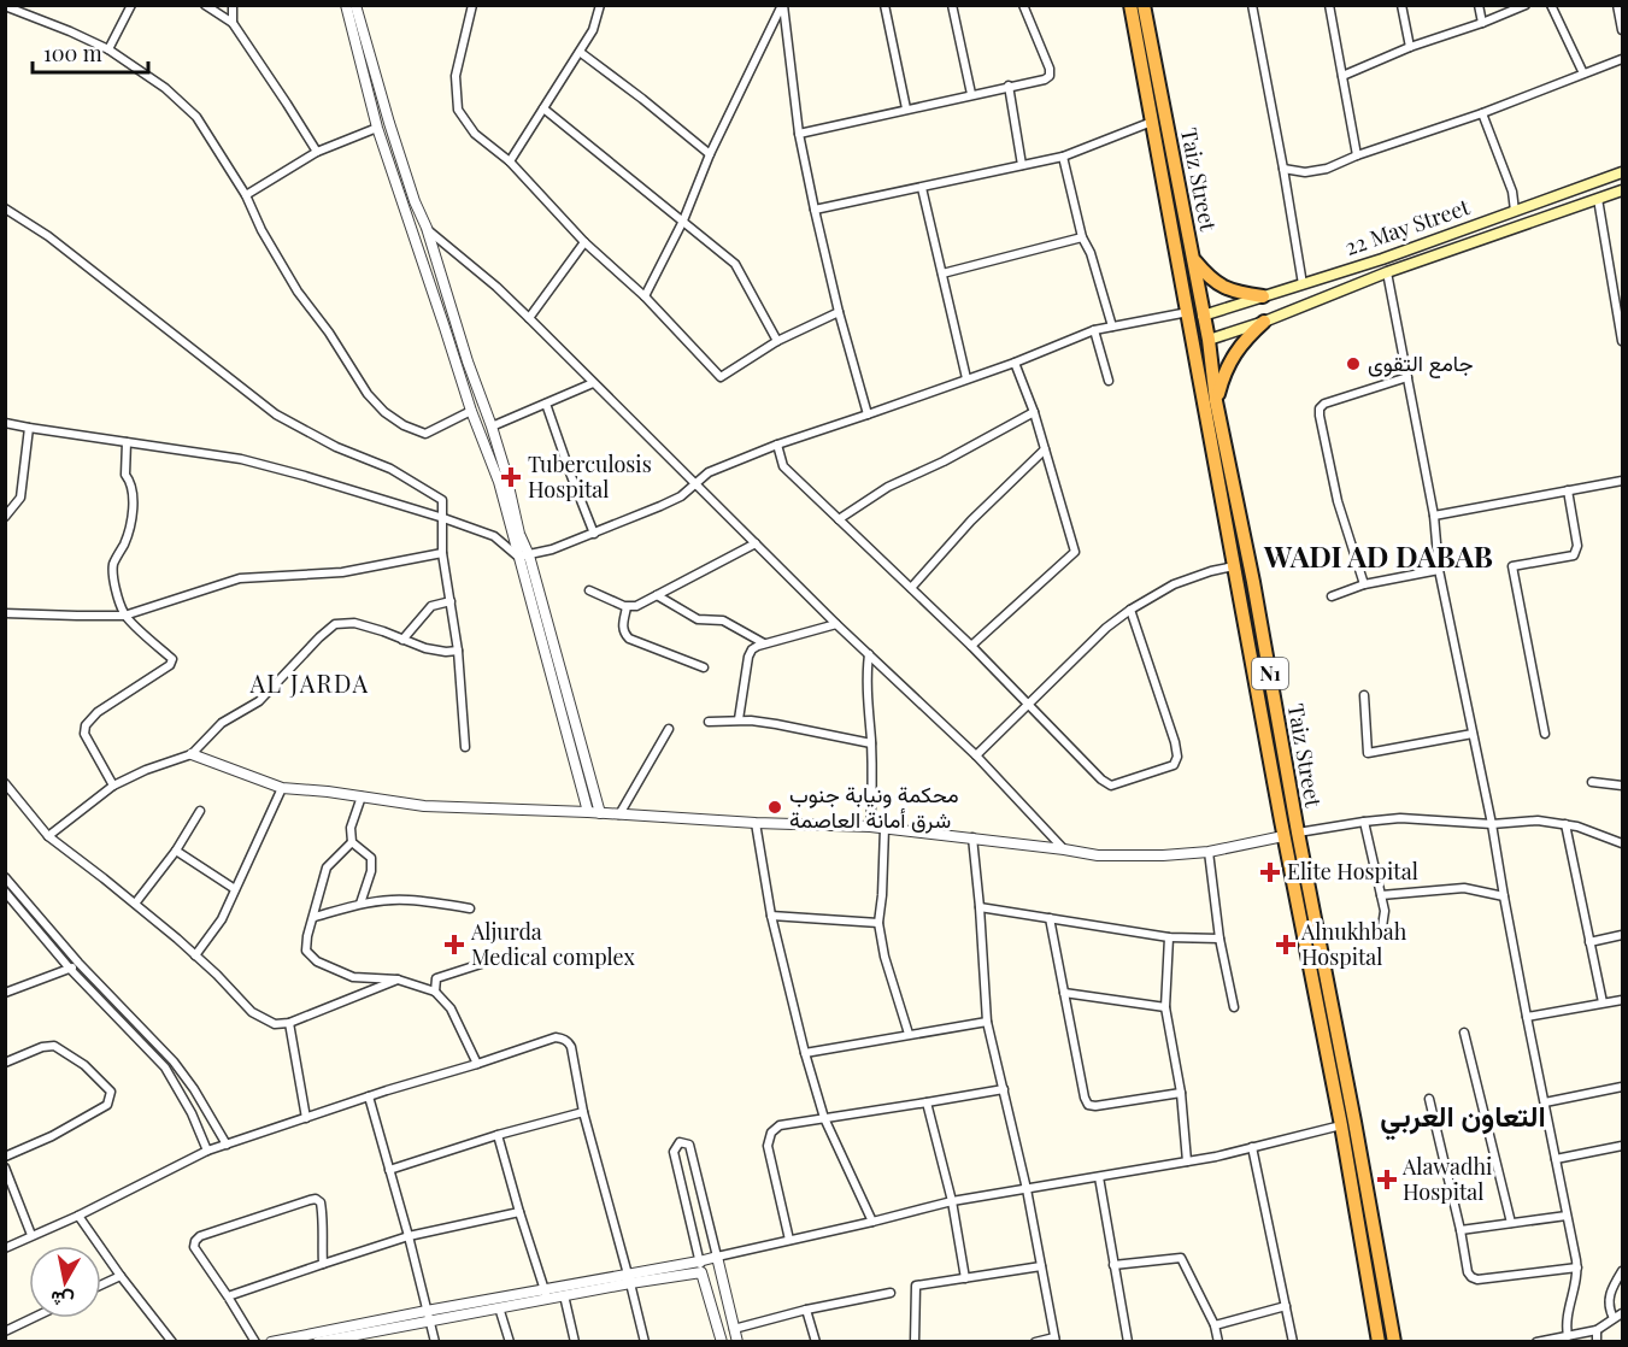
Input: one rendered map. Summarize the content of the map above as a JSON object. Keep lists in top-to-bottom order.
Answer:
{
  "streets": {
    "highway": ["Taiz Street", "N1"],
    "main road": ["22 May Street"]
  },
  "crossings": [
    ["Taiz Street", "22 May Street"]
  ],
  "districts": ["WADI AD DABAB", "AL JARDA", "التعاون العربي"],
  "places": {
    "other": ["جامع التقوى", "محكمة ونيابة جنوب شرق أمانة العاصمة"],
    "health": [
      "Tuberculosis Hospital",
      "Elite Hospital",
      "Aljurda Medical complex",
      "Alnukhbah Hospital",
      "Alawadhi Hospital"
    ]
  },
  "scale_bar": "100 m",
  "north": "bottom"
}
